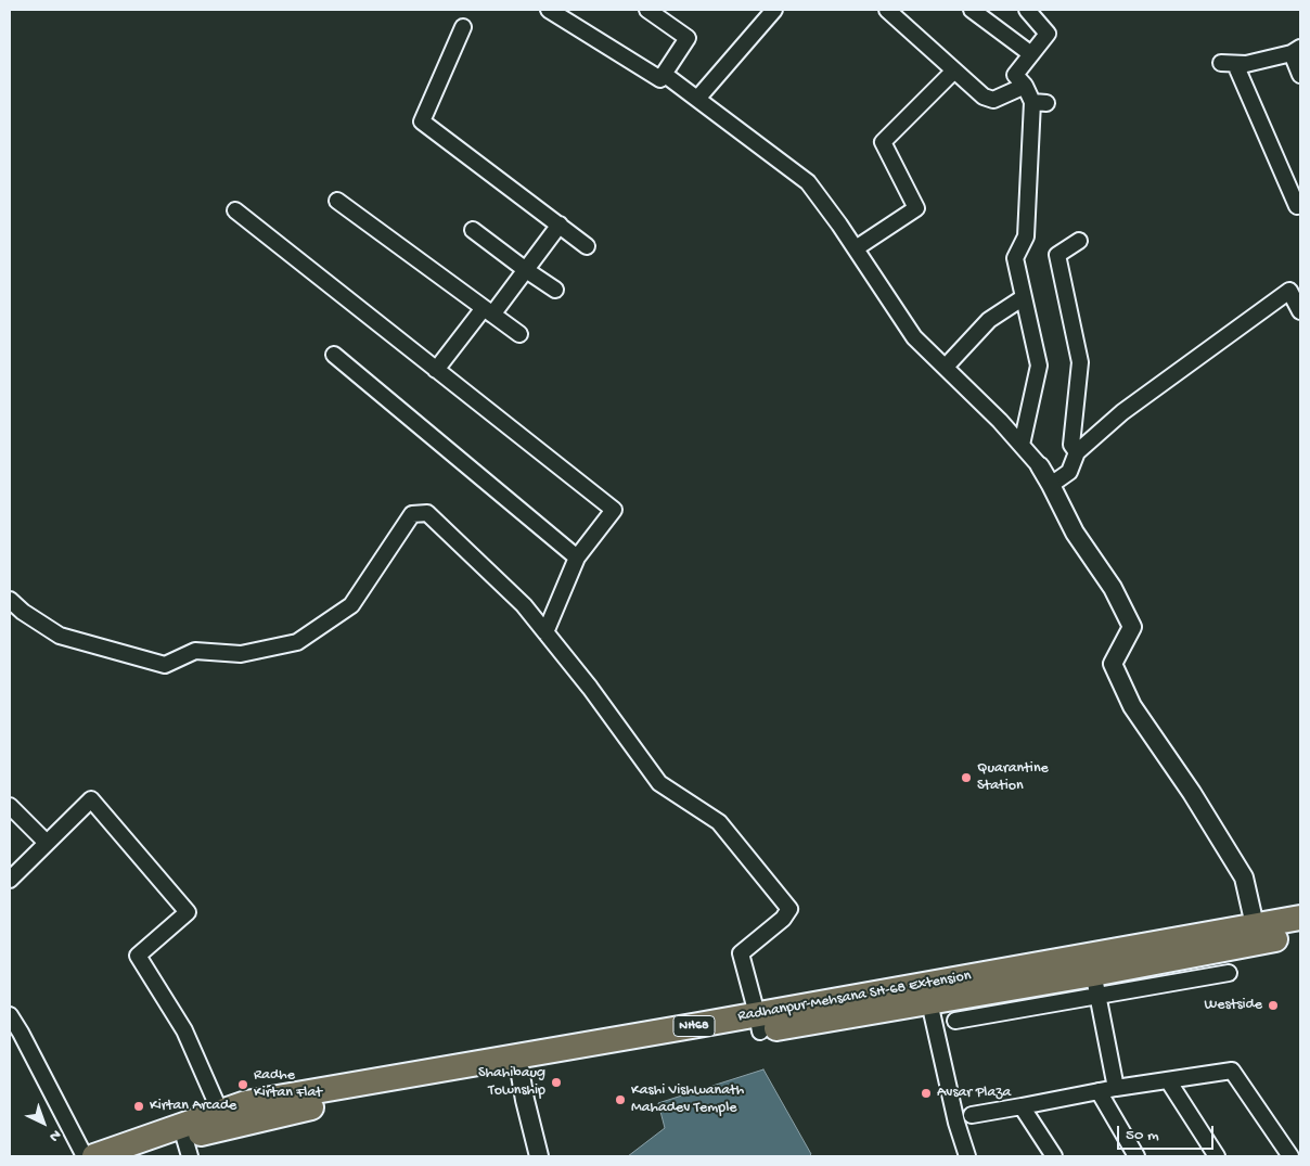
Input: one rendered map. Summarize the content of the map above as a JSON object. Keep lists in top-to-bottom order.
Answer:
{
  "streets": {
    "highway": ["Radhanpur-Mehsana SH-68 Extension", "NH68"]
  },
  "crossings": [
    ["Radhanpur-Mehsana SH-68 Extension", "NH68"]
  ],
  "places": [
    "Quarantine Station",
    "Westside",
    "Shahibaug Township",
    "Radhe Kirtan Flat",
    "Avsar Plaza",
    "Kashi Vishwanath Mahadev Temple",
    "Kirtan Arcade"
  ],
  "scale_bar": "50 m",
  "north": "bottom right"
}
